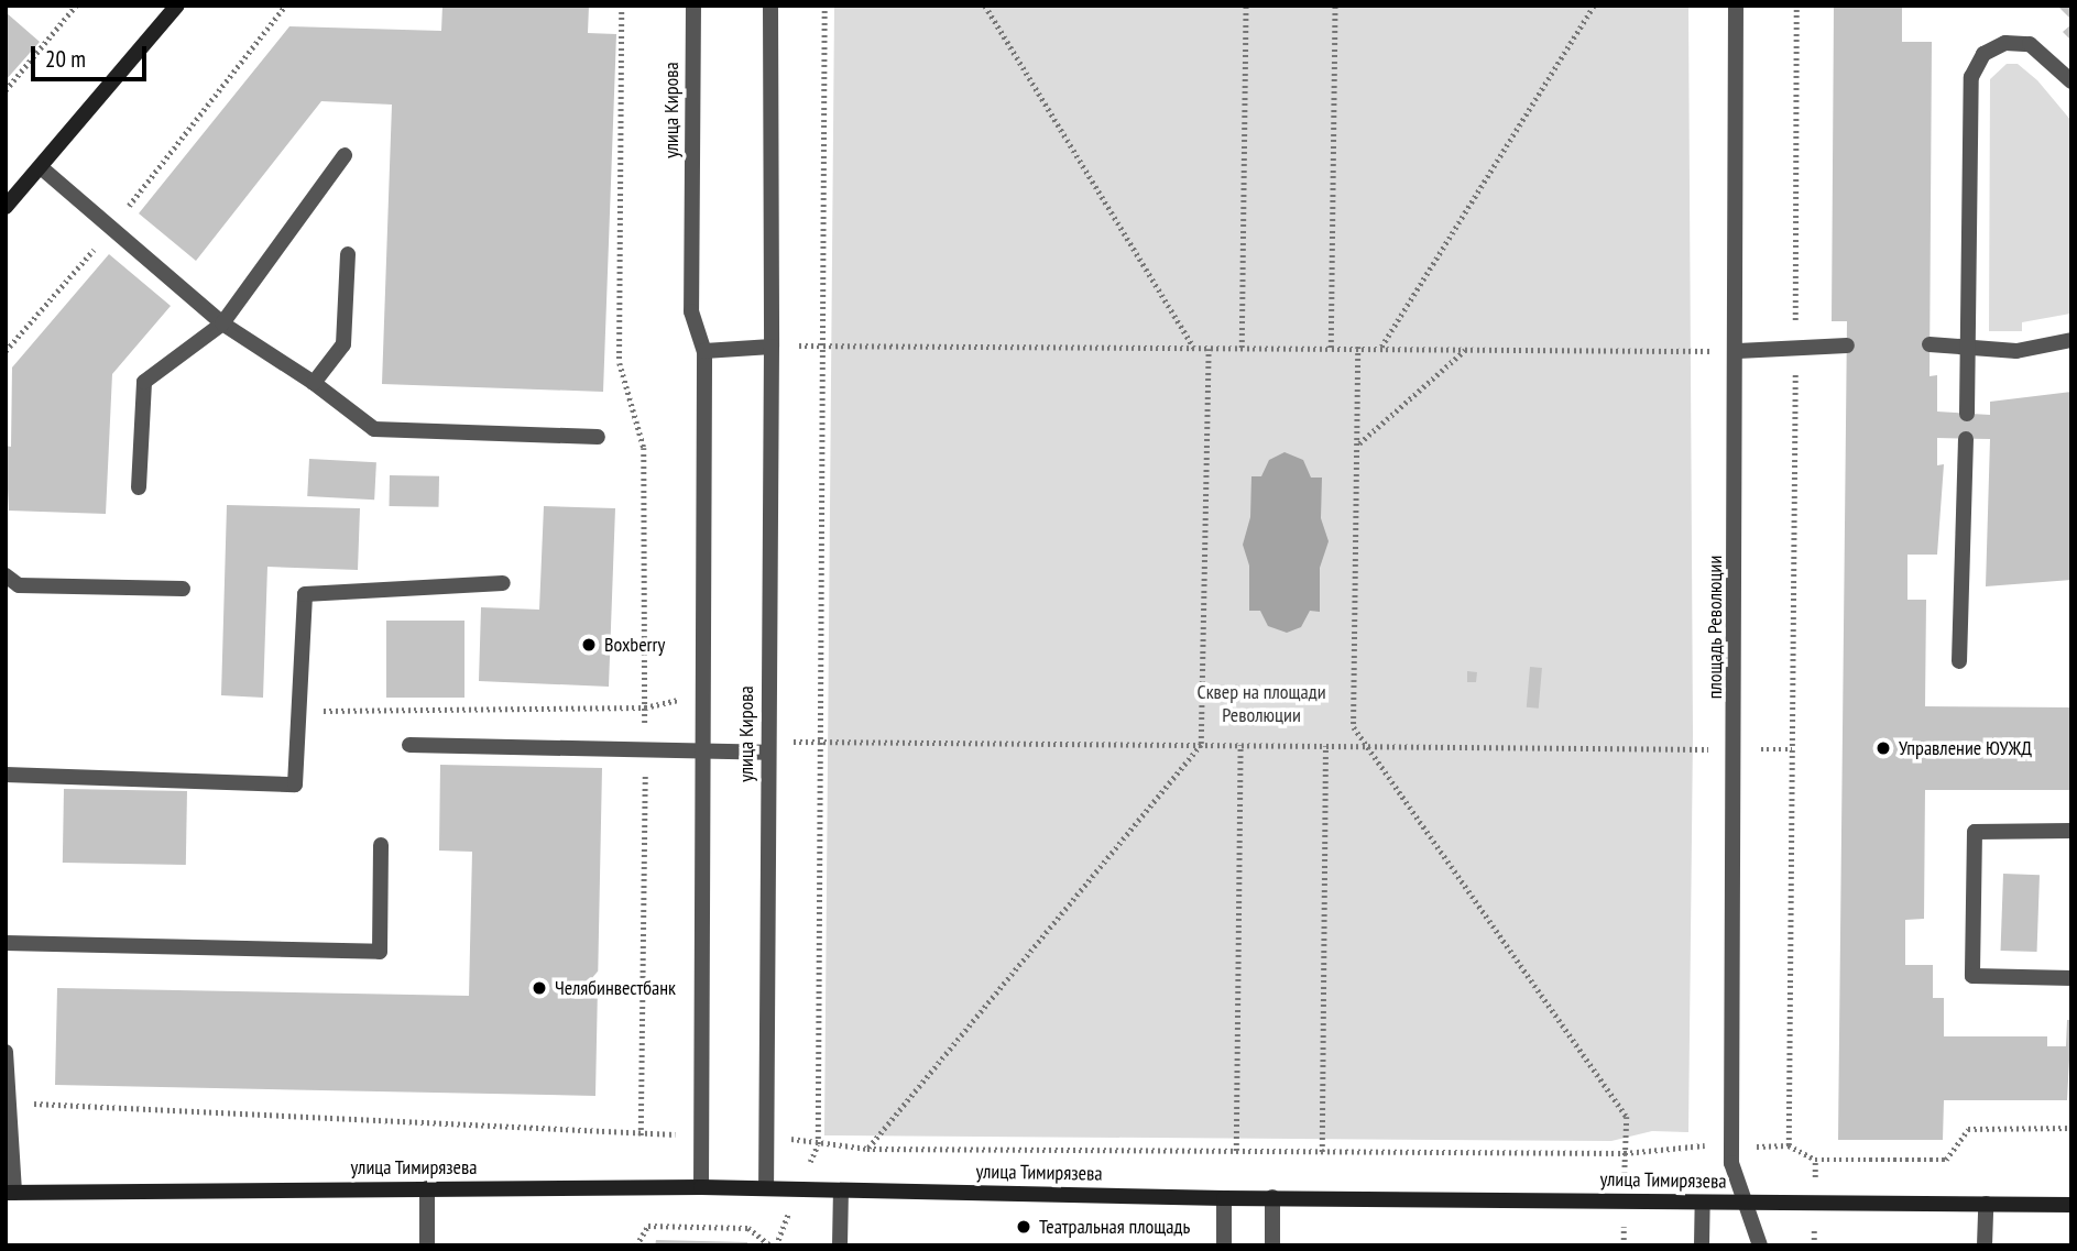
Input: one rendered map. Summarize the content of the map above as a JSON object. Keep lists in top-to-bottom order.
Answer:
{
  "streets": {
    "street": ["улица Кирова", "площадь Революции", "улица Тимирязева"]
  },
  "crossings": [
    ["улица Кирова", "улица Тимирязева"],
    ["площадь Революции", "улица Тимирязева"]
  ],
  "parks": ["Сквер на площади Революции"],
  "places": [
    "Boxberry",
    "Управление ЮУЖД",
    "Челябинвестбанк",
    "Театральная площадь"
  ],
  "scale_bar": "20 m"
}
